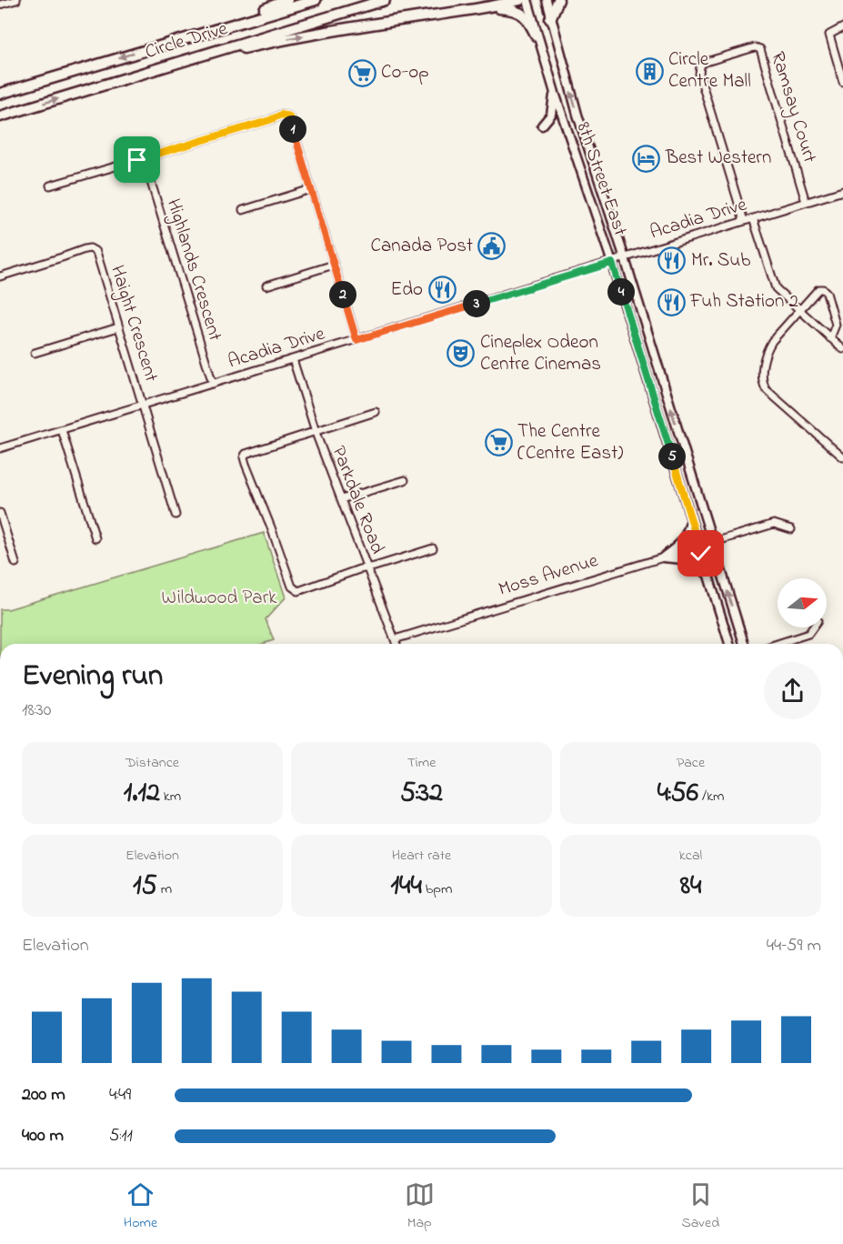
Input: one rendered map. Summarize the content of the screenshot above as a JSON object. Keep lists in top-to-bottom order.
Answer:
{
  "streets": {
    "highway": ["Circle Drive"],
    "main road": ["8th Street East"],
    "street": [
      "Ramsay Court",
      "Acadia Drive",
      "Highlands Crescent",
      "Haight Crescent",
      "Parkdale Road",
      "Moss Avenue"
    ]
  },
  "crossings": [
    ["Ramsay Court", "Acadia Drive"],
    ["8th Street East", "Acadia Drive"],
    ["8th Street East", "Moss Avenue"],
    ["Acadia Drive", "Highlands Crescent"],
    ["Acadia Drive", "Haight Crescent"],
    ["Acadia Drive", "Parkdale Road"],
    ["Parkdale Road", "Moss Avenue"]
  ],
  "parks": ["Wildwood Park"],
  "places": {
    "building": ["Circle Centre Mall"],
    "supermarket": ["Co-op", "The Centre (Centre East)"],
    "hotel": ["Best Western"],
    "public building": ["Canada Post"],
    "restaurant": ["Mr. Sub", "Edo", "Fuh Station 2"],
    "theatre": ["Cineplex Odeon Centre Cinemas"]
  },
  "north": "right",
  "page": {
    "pins": [
      "1",
      "4",
      "2",
      "3",
      "5"
    ],
    "heading": ["Evening run", "18:30"],
    "stats": [
      ["Distance", "1.12 km"],
      ["Time", "5:32"],
      ["Pace", "4:56 /km"],
      ["Elevation", "15 m"],
      ["Heart rate", "144 bpm"],
      ["kcal", "84"]
    ],
    "chart": ["Elevation", "44–59 m"],
    "list": [
      {
        "name": "200 m",
        "note": "4:49"
      },
      {
        "name": "400 m",
        "note": "5:11"
      }
    ],
    "tabs": ["Home", "Map", "Saved"]
  }
}
